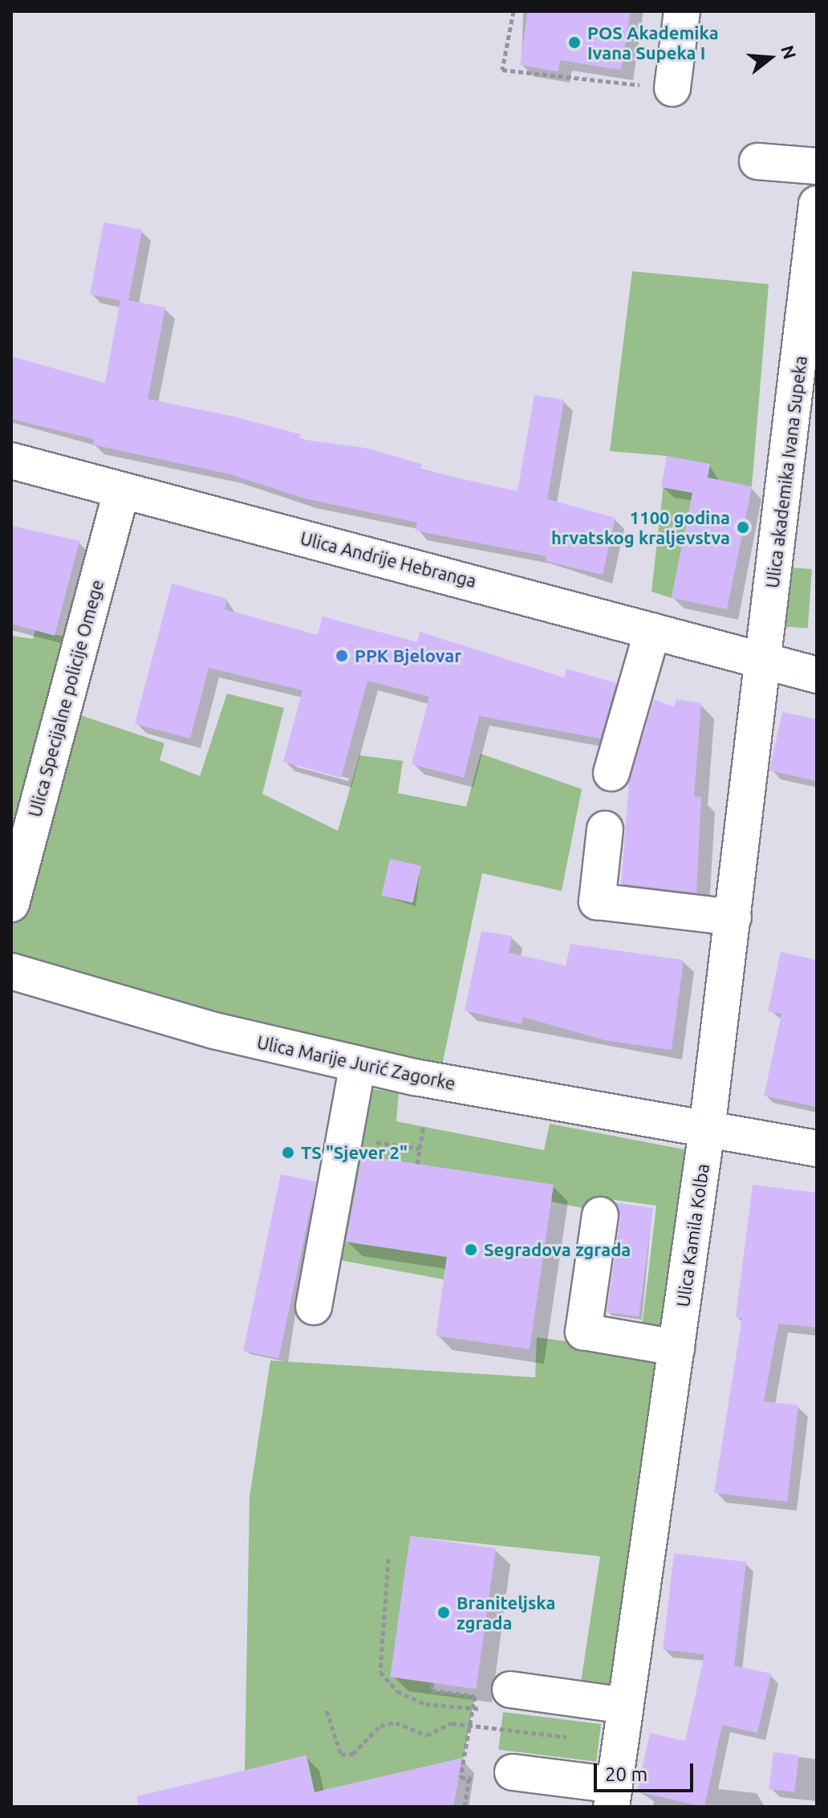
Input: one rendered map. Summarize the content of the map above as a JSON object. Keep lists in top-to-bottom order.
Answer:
{
  "streets": {
    "street": [
      "Ulica akademika Ivana Supeka",
      "Ulica Andrije Hebranga",
      "Ulica Specijalne policije Omege",
      "Ulica Marije Jurić Zagorke",
      "Ulica Kamila Kolba"
    ]
  },
  "crossings": [
    ["Ulica akademika Ivana Supeka", "Ulica Andrije Hebranga"],
    ["Ulica akademika Ivana Supeka", "Ulica Kamila Kolba"],
    ["Ulica Andrije Hebranga", "Ulica Specijalne policije Omege"],
    ["Ulica Andrije Hebranga", "Ulica Kamila Kolba"],
    ["Ulica Marije Jurić Zagorke", "Ulica Kamila Kolba"]
  ],
  "places": [
    "POS Akademika Ivana Supeka I",
    "1100 godina hrvatskog kraljevstva",
    "PPK Bjelovar",
    "TS \"Sjever 2\"",
    "Segradova zgrada",
    "Braniteljska zgrada"
  ],
  "scale_bar": "20 m",
  "north": "right"
}
